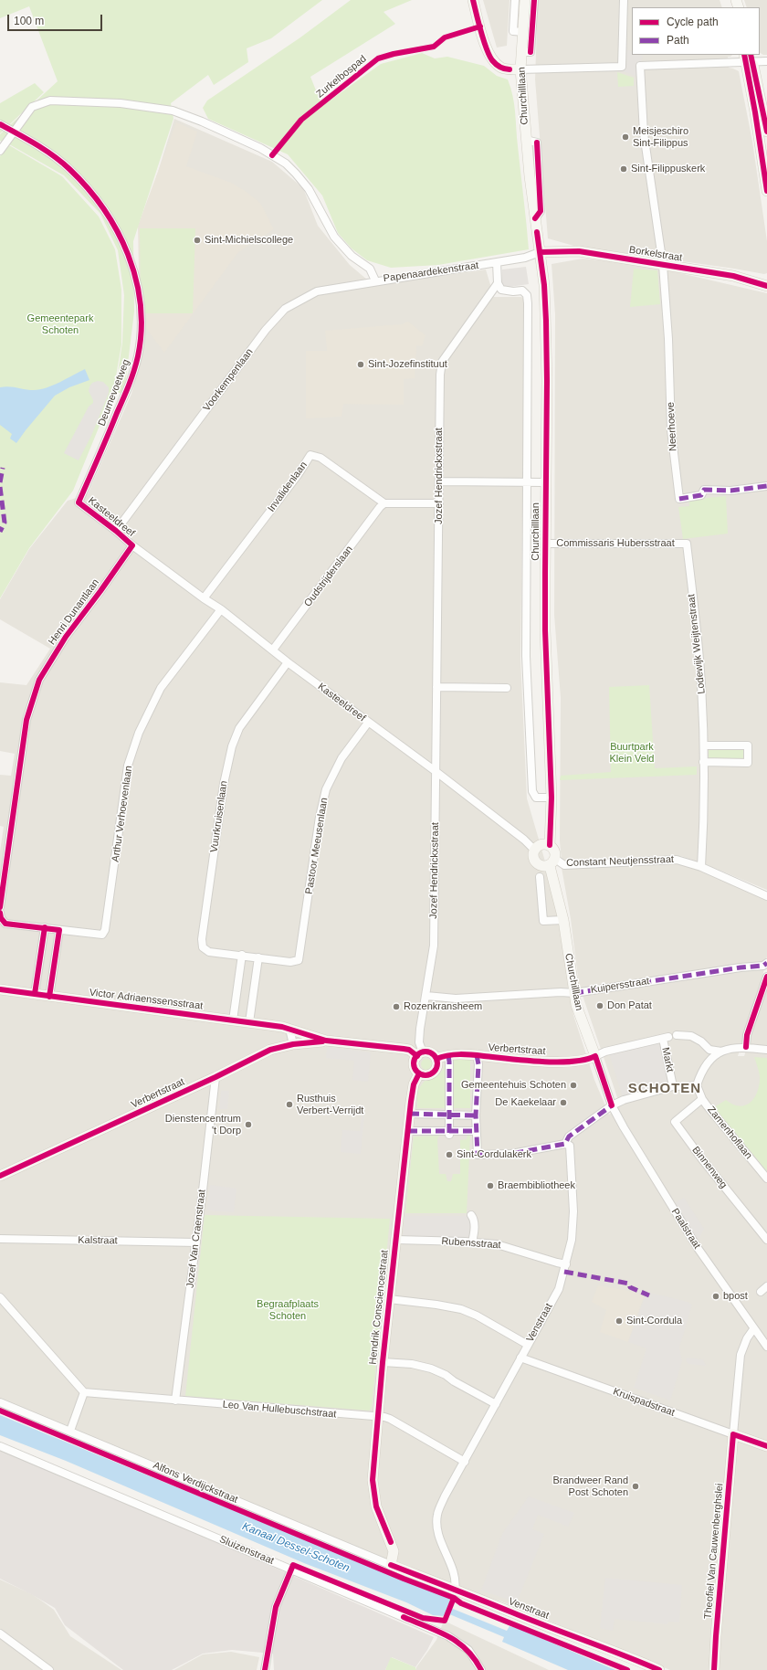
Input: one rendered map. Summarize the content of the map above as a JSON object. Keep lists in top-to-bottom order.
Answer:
{
  "streets": {
    "street": [
      "Churchilllaan",
      "Borkelstraat",
      "Papenaardekenstraat",
      "Voorkempenlaan",
      "Deurnevoetweg",
      "Neerhoeve",
      "Jozef Hendrickxstraat",
      "Invalidenlaan",
      "Kasteeldreef",
      "Commissaris Hubersstraat",
      "Oudstrijderslaan",
      "Henri Dunantlaan",
      "Lodewijk Weijtenstraat",
      "Arthur Verhoevenlaan",
      "Vuurkruisenlaan",
      "Pastoor Meeusenlaan",
      "Constant Neutjensstraat",
      "Kuipersstraat",
      "Victor Adriaenssensstraat",
      "Verbertstraat",
      "Markt",
      "Zamenhoflaan",
      "Binnenweg",
      "Paalstraat",
      "Jozef Van Craenstraat",
      "Kalstraat",
      "Rubensstraat",
      "Hendrik Consciencestraat",
      "Venstraat",
      "Kruispadstraat",
      "Leo Van Hullebuschstraat",
      "Alfons Verdijckstraat",
      "Sluizenstraat",
      "Theofiel Van Cauwenberghslei"
    ],
    "cycle path": ["Zurkelbospad"]
  },
  "crossings": [
    ["Churchilllaan", "Borkelstraat"],
    ["Churchilllaan", "Papenaardekenstraat"],
    ["Churchilllaan", "Jozef Hendrickxstraat"],
    ["Churchilllaan", "Kasteeldreef"],
    ["Churchilllaan", "Commissaris Hubersstraat"],
    ["Churchilllaan", "Constant Neutjensstraat"],
    ["Churchilllaan", "Kuipersstraat"],
    ["Churchilllaan", "Verbertstraat"],
    ["Churchilllaan", "Markt"],
    ["Churchilllaan", "Paalstraat"],
    ["Borkelstraat", "Papenaardekenstraat"],
    ["Borkelstraat", "Neerhoeve"],
    ["Papenaardekenstraat", "Voorkempenlaan"],
    ["Papenaardekenstraat", "Deurnevoetweg"],
    ["Voorkempenlaan", "Kasteeldreef"],
    ["Deurnevoetweg", "Kasteeldreef"],
    ["Jozef Hendrickxstraat", "Kasteeldreef"],
    ["Jozef Hendrickxstraat", "Kuipersstraat"],
    ["Jozef Hendrickxstraat", "Verbertstraat"],
    ["Jozef Hendrickxstraat", "Hendrik Consciencestraat"],
    ["Invalidenlaan", "Kasteeldreef"],
    ["Invalidenlaan", "Oudstrijderslaan"],
    ["Kasteeldreef", "Oudstrijderslaan"],
    ["Kasteeldreef", "Henri Dunantlaan"],
    ["Kasteeldreef", "Arthur Verhoevenlaan"],
    ["Kasteeldreef", "Vuurkruisenlaan"],
    ["Kasteeldreef", "Pastoor Meeusenlaan"],
    ["Kasteeldreef", "Constant Neutjensstraat"],
    ["Commissaris Hubersstraat", "Lodewijk Weijtenstraat"],
    ["Lodewijk Weijtenstraat", "Constant Neutjensstraat"],
    ["Vuurkruisenlaan", "Pastoor Meeusenlaan"],
    ["Victor Adriaenssensstraat", "Verbertstraat"],
    ["Verbertstraat", "Markt"],
    ["Verbertstraat", "Jozef Van Craenstraat"],
    ["Verbertstraat", "Hendrik Consciencestraat"],
    ["Markt", "Paalstraat"],
    ["Markt", "Venstraat"],
    ["Zamenhoflaan", "Binnenweg"],
    ["Paalstraat", "Theofiel Van Cauwenberghslei"],
    ["Jozef Van Craenstraat", "Kalstraat"],
    ["Jozef Van Craenstraat", "Leo Van Hullebuschstraat"],
    ["Rubensstraat", "Hendrik Consciencestraat"],
    ["Rubensstraat", "Venstraat"],
    ["Hendrik Consciencestraat", "Venstraat"],
    ["Hendrik Consciencestraat", "Leo Van Hullebuschstraat"],
    ["Hendrik Consciencestraat", "Alfons Verdijckstraat"],
    ["Venstraat", "Kruispadstraat"],
    ["Venstraat", "Leo Van Hullebuschstraat"],
    ["Venstraat", "Alfons Verdijckstraat"],
    ["Kruispadstraat", "Theofiel Van Cauwenberghslei"]
  ],
  "districts": ["SCHOTEN"],
  "water": ["Kanaal Dessel-Schoten"],
  "parks": ["Gemeentepark Schoten", "Buurtpark Klein Veld", "Begraafplaats Schoten"],
  "places": [
    "Meisjeschiro Sint-Filippus",
    "Sint-Filippuskerk",
    "Sint-Michielscollege",
    "Sint-Jozefinstituut",
    "Don Patat",
    "Rozenkransheem",
    "Gemeentehuis Schoten",
    "De Kaekelaar",
    "Rusthuis Verbert-Verrijdt",
    "Dienstencentrum 't Dorp",
    "Sint-Cordulakerk",
    "Braembibliotheek",
    "bpost",
    "Sint-Cordula",
    "Brandweer Rand Post Schoten"
  ],
  "legend": ["Cycle path", "Path"],
  "scale_bar": "100 m"
}
